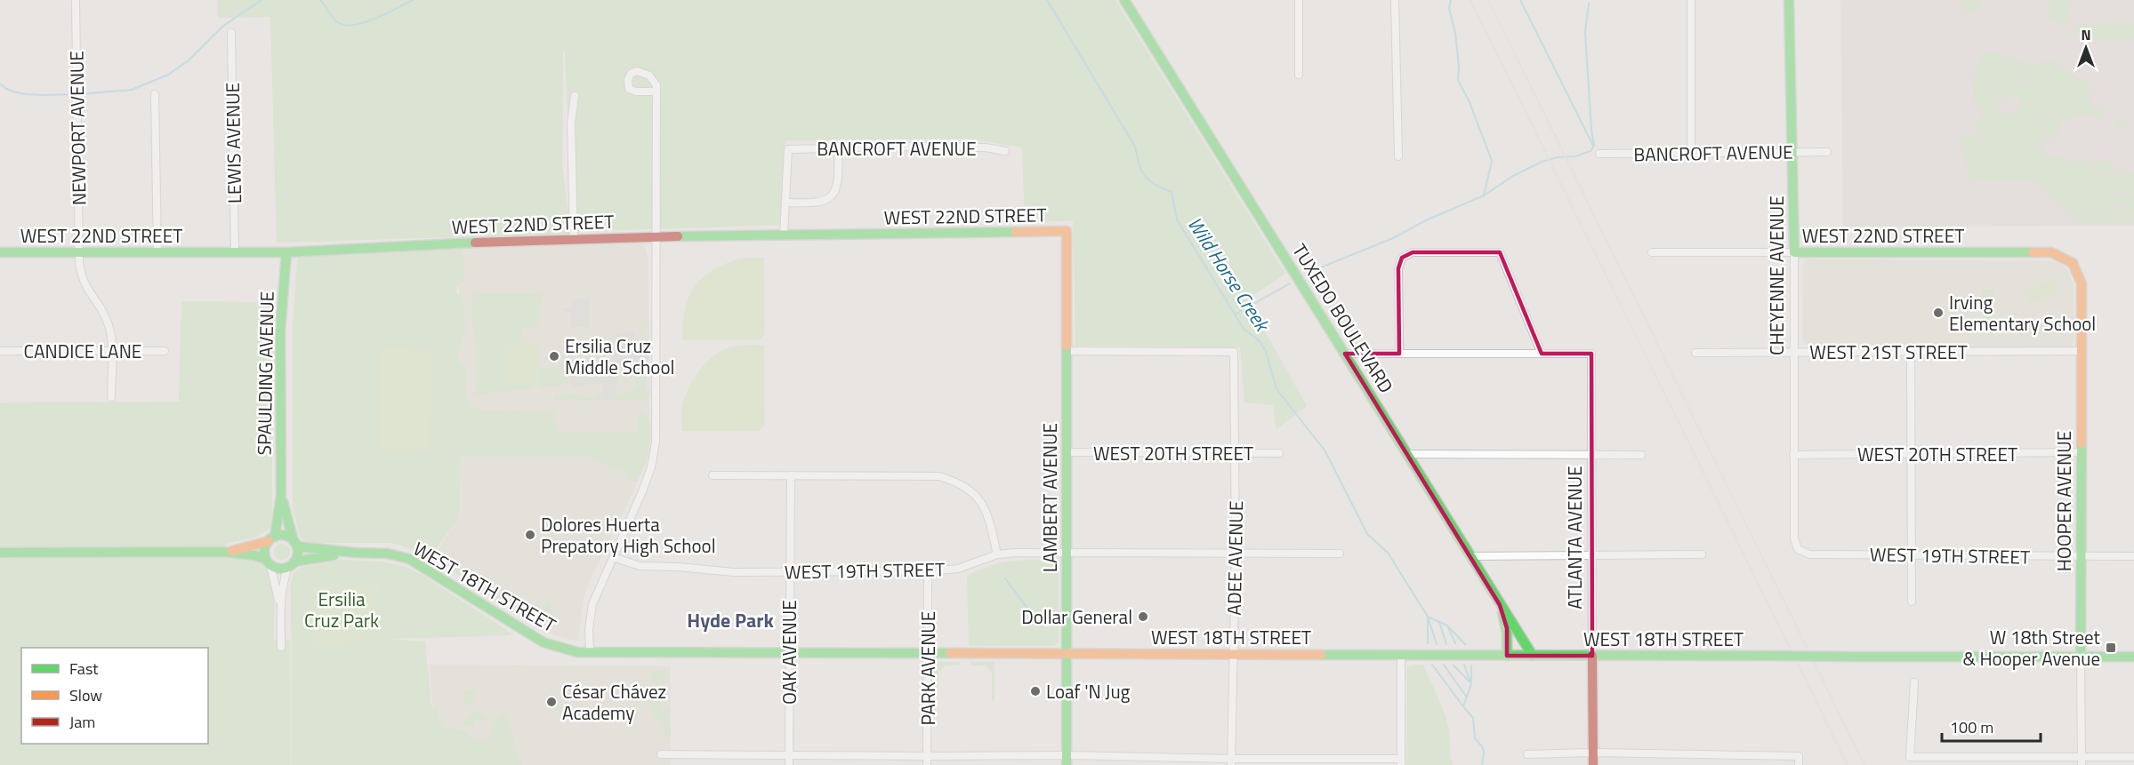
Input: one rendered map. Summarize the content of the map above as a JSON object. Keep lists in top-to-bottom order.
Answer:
{
  "streets": {
    "street": [
      "NEWPORT AVENUE",
      "LEWIS AVENUE",
      "BANCROFT AVENUE",
      "WEST 22ND STREET",
      "CHEYENNE AVENUE",
      "TUXEDO BOULEVARD",
      "CANDICE LANE",
      "WEST 21ST STREET",
      "SPAULDING AVENUE",
      "WEST 20TH STREET",
      "LAMBERT AVENUE",
      "HOOPER AVENUE",
      "ATLANTA AVENUE",
      "WEST 19TH STREET",
      "ADEE AVENUE",
      "WEST 18TH STREET",
      "OAK AVENUE",
      "PARK AVENUE"
    ]
  },
  "crossings": [
    ["NEWPORT AVENUE", "WEST 22ND STREET"],
    ["NEWPORT AVENUE", "CANDICE LANE"],
    ["LEWIS AVENUE", "WEST 22ND STREET"],
    ["BANCROFT AVENUE", "CHEYENNE AVENUE"],
    ["WEST 22ND STREET", "CHEYENNE AVENUE"],
    ["WEST 22ND STREET", "SPAULDING AVENUE"],
    ["WEST 22ND STREET", "LAMBERT AVENUE"],
    ["WEST 22ND STREET", "HOOPER AVENUE"],
    ["CHEYENNE AVENUE", "WEST 21ST STREET"],
    ["CHEYENNE AVENUE", "WEST 20TH STREET"],
    ["CHEYENNE AVENUE", "WEST 19TH STREET"],
    ["TUXEDO BOULEVARD", "WEST 18TH STREET"],
    ["WEST 21ST STREET", "HOOPER AVENUE"],
    ["SPAULDING AVENUE", "WEST 18TH STREET"],
    ["WEST 20TH STREET", "LAMBERT AVENUE"],
    ["WEST 20TH STREET", "HOOPER AVENUE"],
    ["WEST 20TH STREET", "ADEE AVENUE"],
    ["LAMBERT AVENUE", "WEST 19TH STREET"],
    ["LAMBERT AVENUE", "ADEE AVENUE"],
    ["LAMBERT AVENUE", "WEST 18TH STREET"],
    ["HOOPER AVENUE", "WEST 19TH STREET"],
    ["HOOPER AVENUE", "WEST 18TH STREET"],
    ["ATLANTA AVENUE", "WEST 18TH STREET"],
    ["WEST 19TH STREET", "ADEE AVENUE"],
    ["WEST 19TH STREET", "OAK AVENUE"],
    ["WEST 19TH STREET", "PARK AVENUE"],
    ["ADEE AVENUE", "WEST 18TH STREET"],
    ["WEST 18TH STREET", "OAK AVENUE"],
    ["WEST 18TH STREET", "PARK AVENUE"]
  ],
  "districts": ["Hyde Park"],
  "water": ["Wild Horse Creek"],
  "parks": ["Ersilia Cruz Park"],
  "places": {
    "other": [
      "Irving Elementary School",
      "Ersilia Cruz Middle School",
      "Dolores Huerta Prepatory High School",
      "Dollar General",
      "Loaf 'N Jug",
      "César Chávez Academy"
    ],
    "transit": ["W 18th Street & Hooper Avenue"]
  },
  "legend": ["Fast", "Slow", "Jam"],
  "scale_bar": "100 m",
  "north": "top"
}
